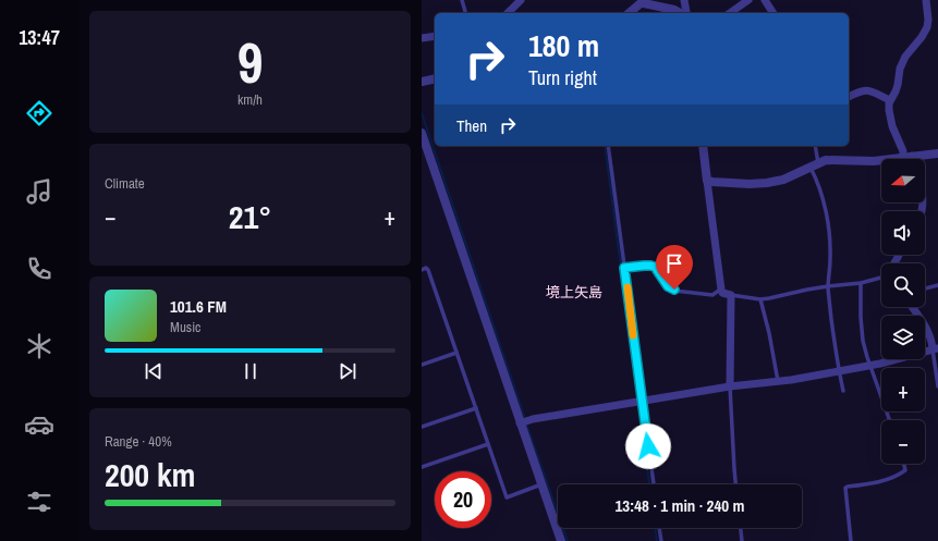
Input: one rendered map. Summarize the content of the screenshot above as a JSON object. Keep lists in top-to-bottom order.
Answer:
{
  "districts": ["境上矢島"],
  "north": "left",
  "page": {
    "tabs": "13:47",
    "tile": [
      ["9", "km/h"],
      "Climate",
      ["Range · 40%", "200 km"]
    ],
    "turn": ["180 m", "Turn right"],
    "then": "Then",
    "map_buttons": ["+", "−"],
    "heat": ["−", "21°", "+"],
    "song": ["101.6 FM", "Music"],
    "limit": "20",
    "trip": "13:48 · 1 min · 240 m"
  }
}
